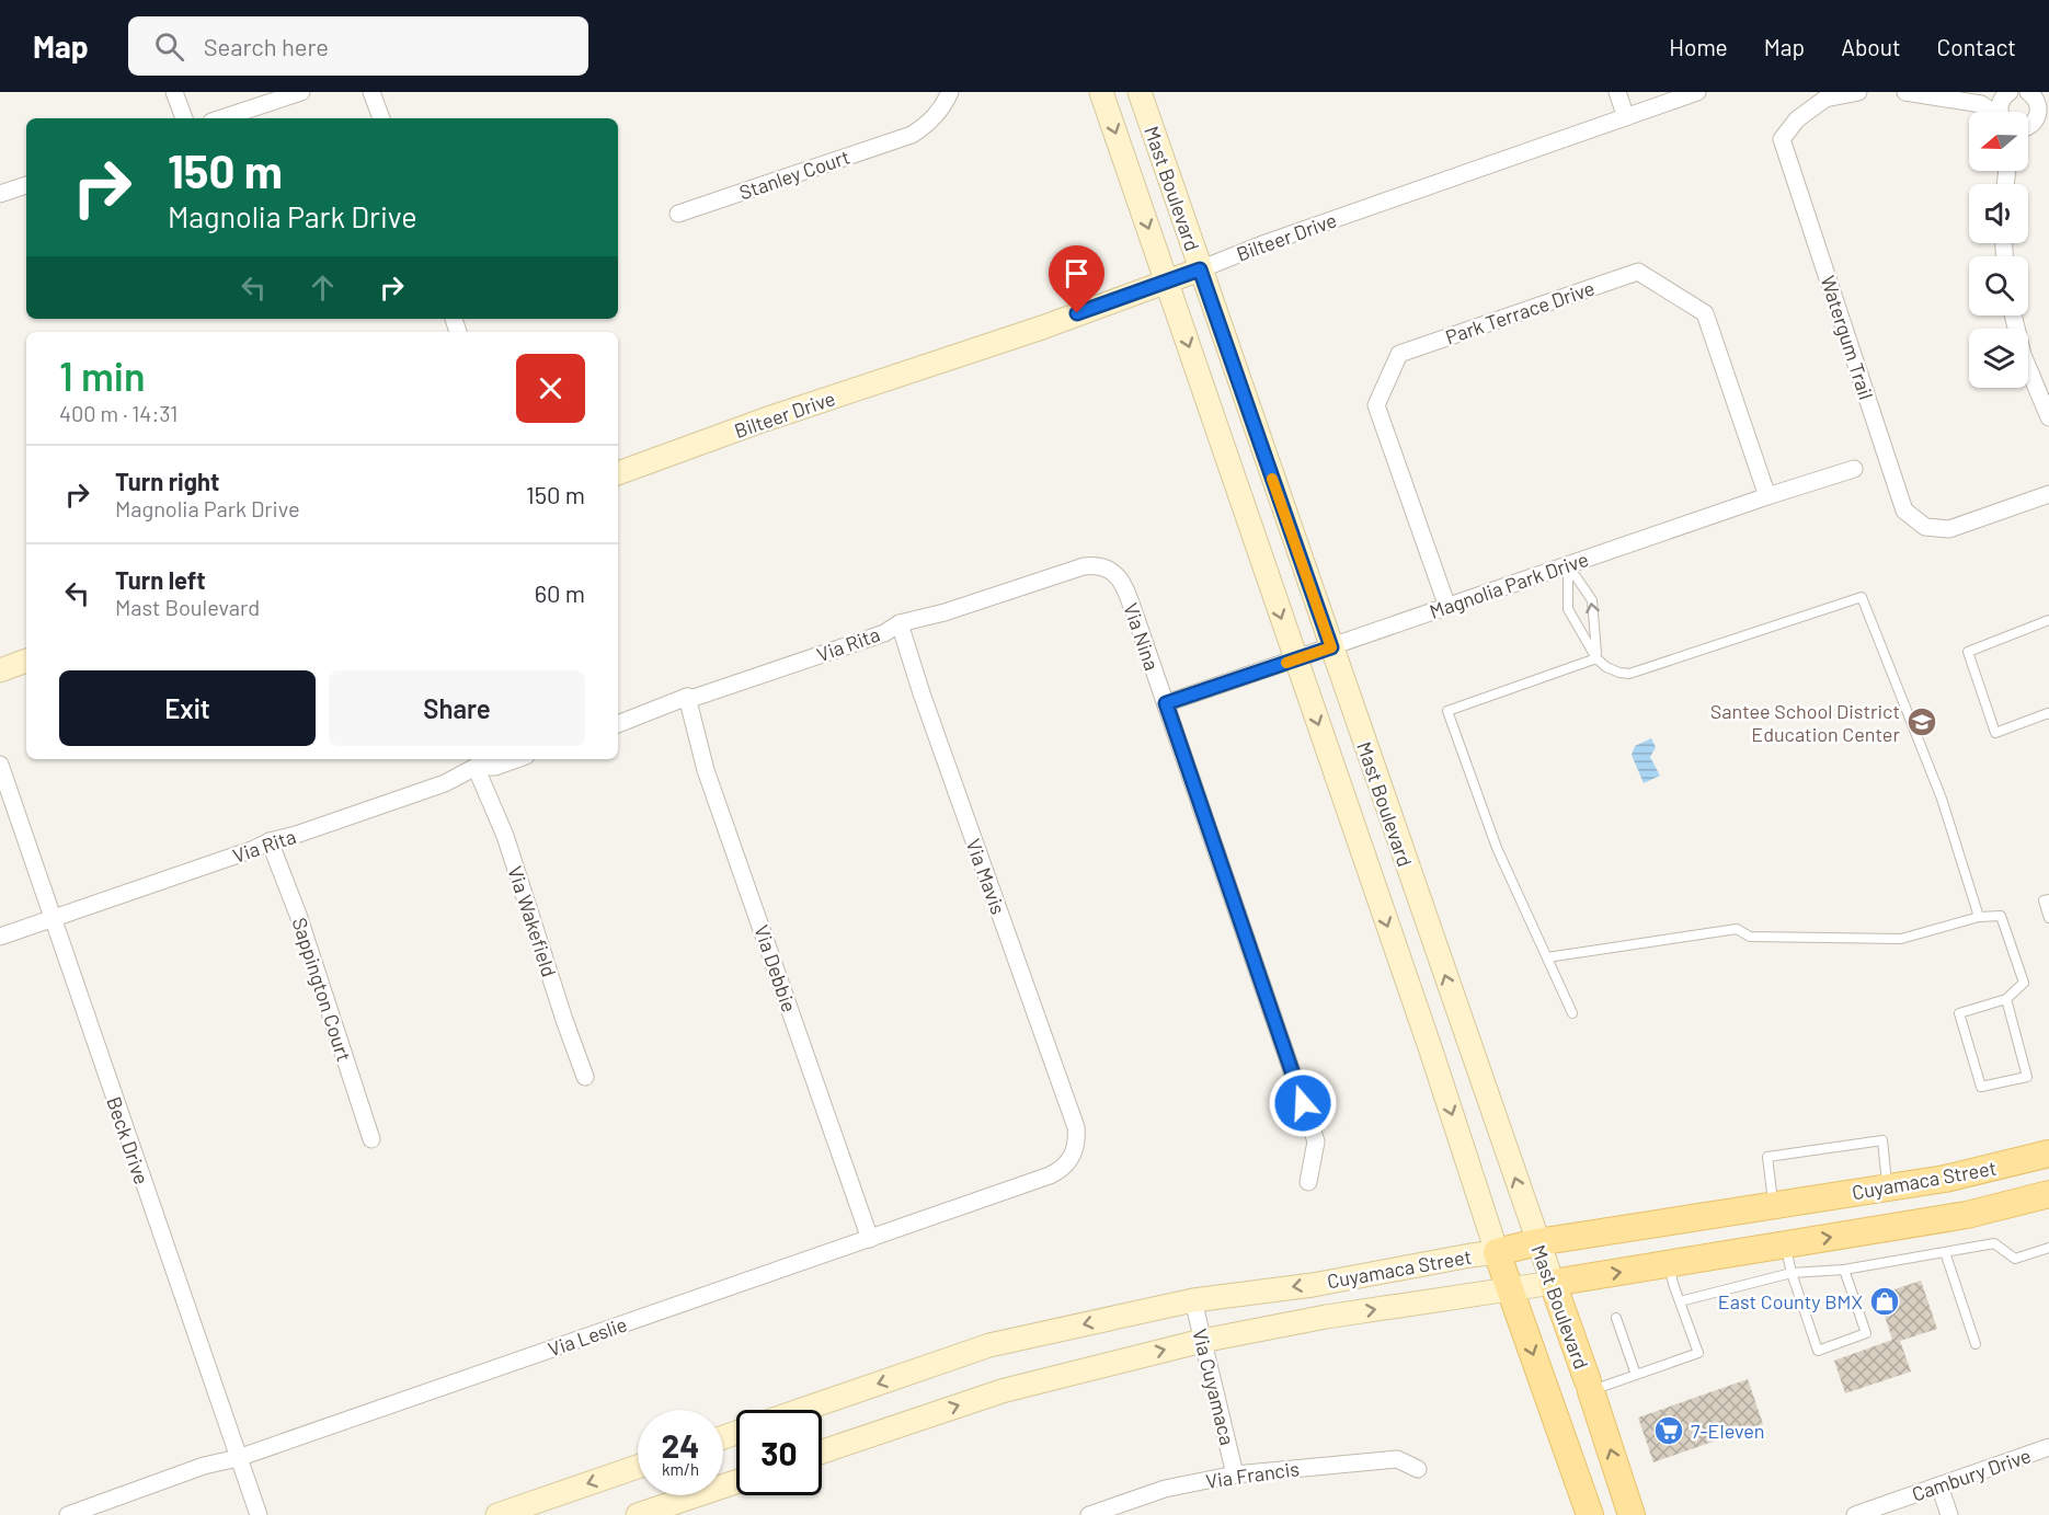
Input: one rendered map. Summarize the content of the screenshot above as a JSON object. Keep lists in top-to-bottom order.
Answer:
{
  "streets": {
    "main road": ["Mast Boulevard", "Bilteer Drive", "Cuyamaca Street"],
    "street": [
      "Stanley Court",
      "Park Terrace Drive",
      "Watergum Trail",
      "Magnolia Park Drive",
      "Via Nina",
      "Via Rita",
      "Via Mavis",
      "Via Wakefield",
      "Via Debbie",
      "Sappington Court",
      "Beck Drive",
      "Via Leslie",
      "Via Cuyamaca",
      "Via Francis",
      "Cambury Drive"
    ]
  },
  "crossings": [
    ["Mast Boulevard", "Bilteer Drive"],
    ["Mast Boulevard", "Magnolia Park Drive"],
    ["Mast Boulevard", "Cuyamaca Street"],
    ["Park Terrace Drive", "Magnolia Park Drive"],
    ["Magnolia Park Drive", "Via Nina"],
    ["Via Nina", "Via Rita"],
    ["Via Rita", "Via Mavis"],
    ["Via Rita", "Via Wakefield"],
    ["Via Rita", "Via Debbie"],
    ["Via Rita", "Sappington Court"],
    ["Via Rita", "Beck Drive"],
    ["Via Mavis", "Via Leslie"],
    ["Via Debbie", "Via Leslie"],
    ["Beck Drive", "Via Leslie"],
    ["Cuyamaca Street", "Via Cuyamaca"],
    ["Via Cuyamaca", "Via Francis"]
  ],
  "places": {
    "school or university": ["Santee School District Education Center"],
    "shop": ["East County BMX"],
    "supermarket": ["7-Eleven"]
  },
  "north": "left",
  "page": {
    "header": "Map",
    "search": "Search here",
    "nav": [
      "Home",
      "Map",
      "About",
      "Contact"
    ],
    "turn": ["150 m", "Magnolia Park Drive"],
    "heading": ["1 min", "400 m · 14:31"],
    "list": [
      {
        "name": "Turn right",
        "note": "Magnolia Park Drive",
        "value": "150 m"
      },
      {
        "name": "Turn left",
        "note": "Mast Boulevard",
        "value": "60 m"
      }
    ],
    "buttons": ["Exit", "Share"],
    "speed": "24 km/h",
    "limit": "30"
  }
}
